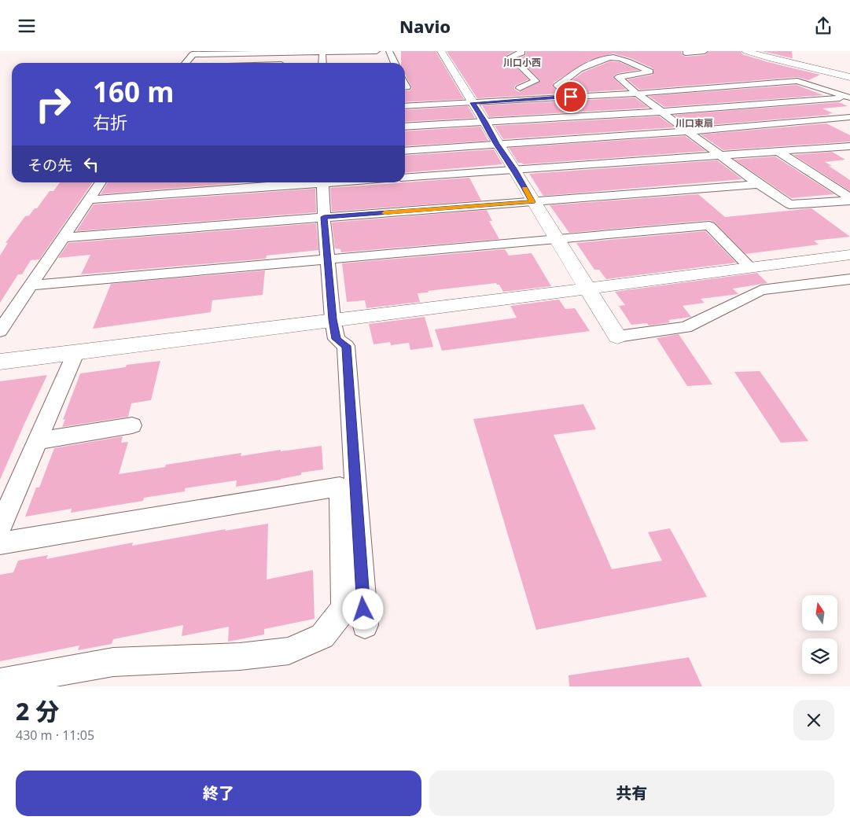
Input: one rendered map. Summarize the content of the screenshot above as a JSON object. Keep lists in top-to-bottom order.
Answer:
{
  "districts": ["川口小西", "川口東扇"],
  "north": "top",
  "page": {
    "header": "Navio",
    "turn": ["160 m", "右折"],
    "then": "その先",
    "heading": ["2 分", "430 m · 11:05"],
    "buttons": ["終了", "共有"]
  }
}
